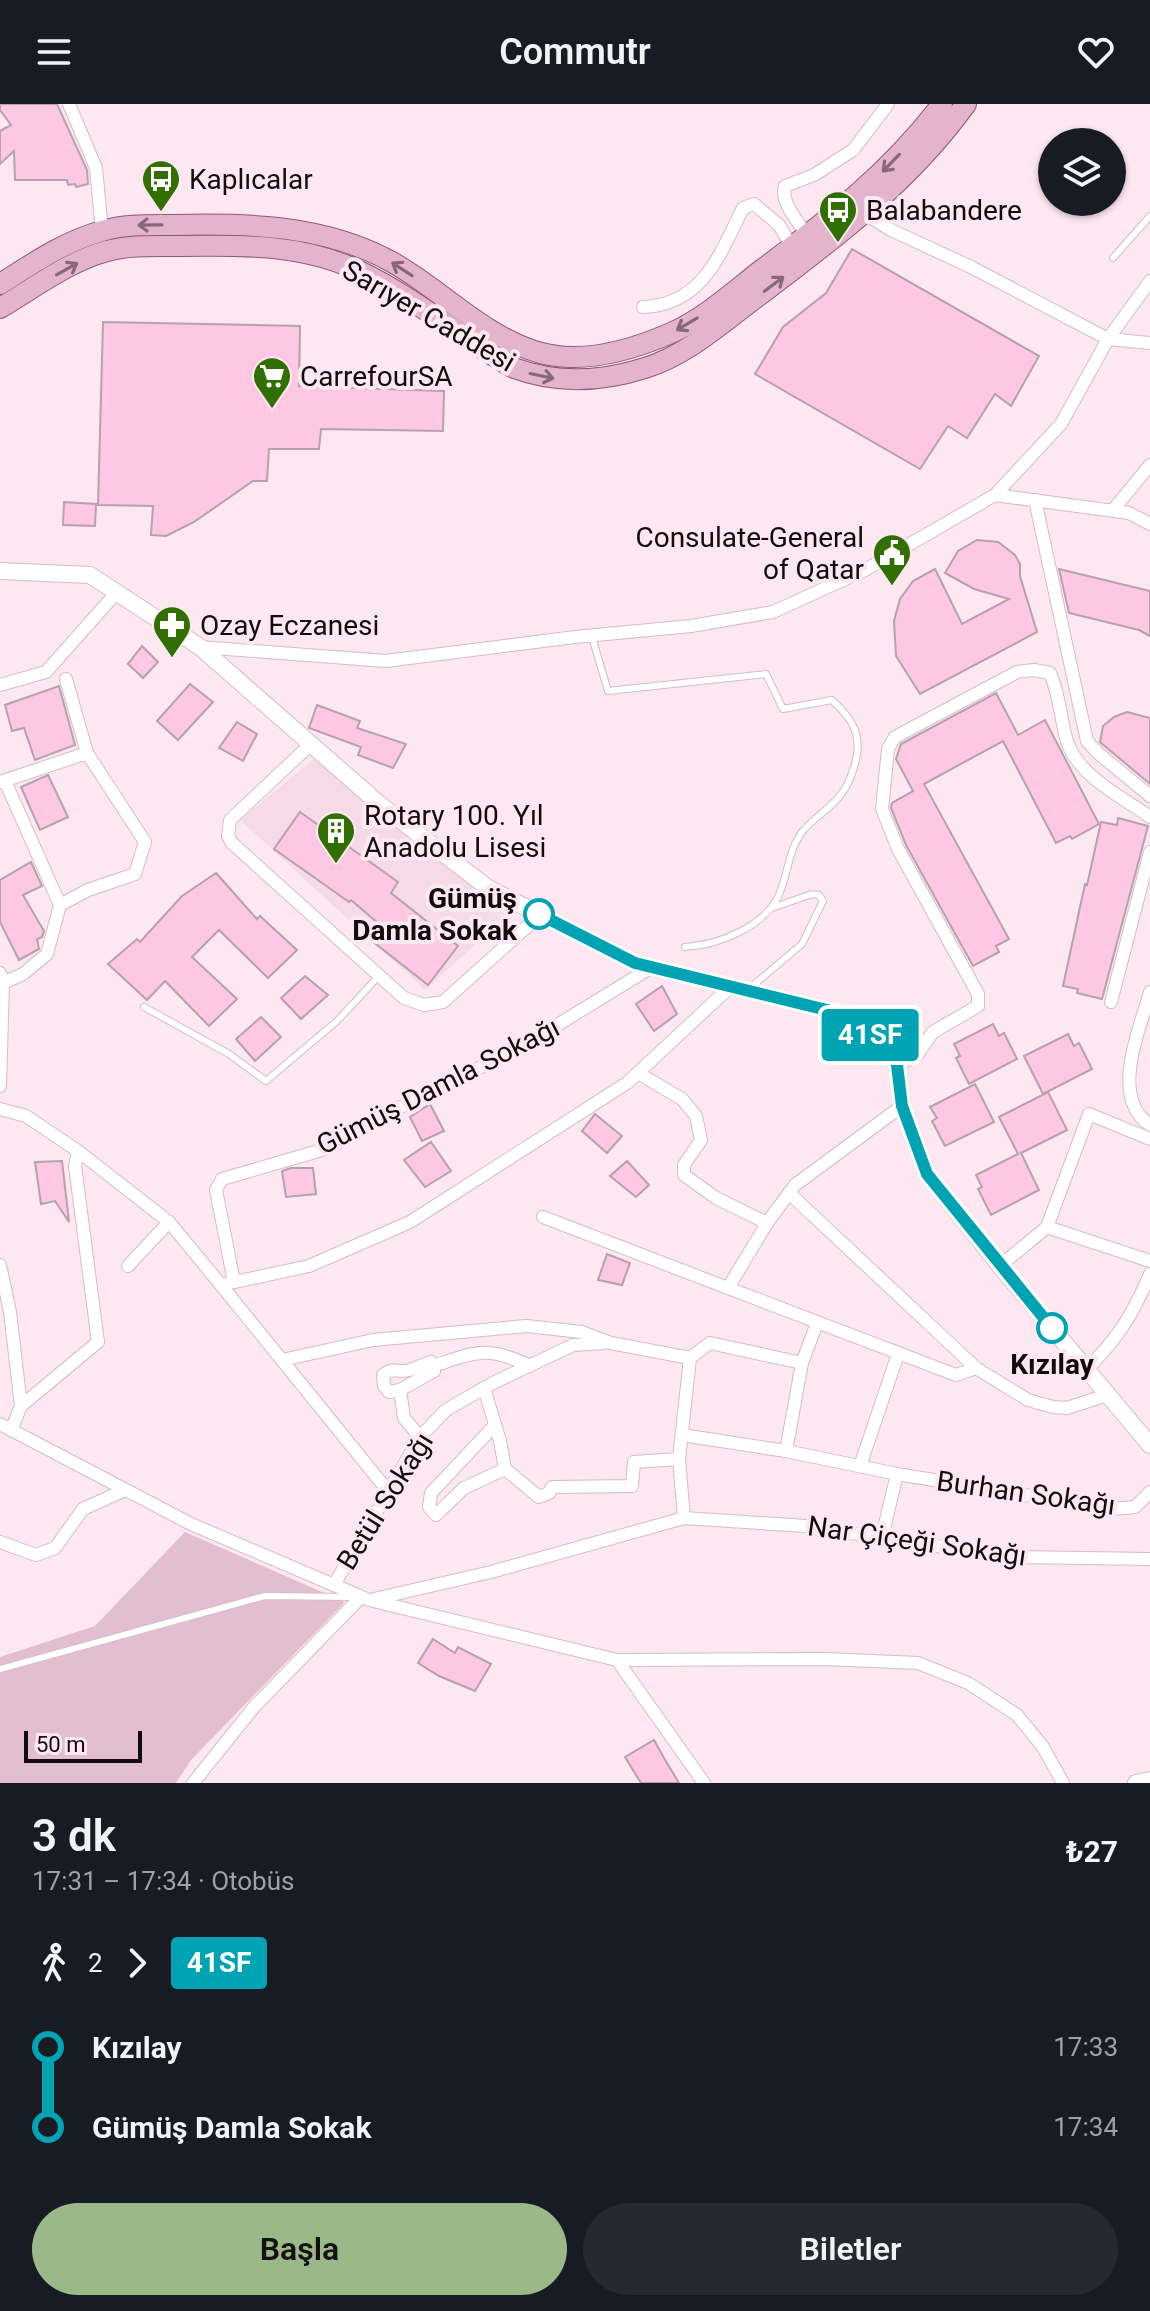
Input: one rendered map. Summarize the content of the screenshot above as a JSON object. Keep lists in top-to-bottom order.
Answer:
{
  "streets": {
    "main road": ["Sarıyer Caddesi"],
    "street": [
      "Gümüş Damla Sokağı",
      "Burhan Sokağı",
      "Betül Sokağı",
      "Nar Çiçeği Sokağı"
    ]
  },
  "crossings": [
    ["Gümüş Damla Sokağı", "Betül Sokağı"]
  ],
  "places": {
    "bus stop": ["Kaplıcalar", "Balabandere"],
    "supermarket": ["CarrefourSA"],
    "public building": ["Consulate-General of Qatar"],
    "pharmacy": ["Ozay Eczanesi"],
    "building": ["Rotary 100. Yıl Anadolu Lisesi"],
    "other": ["Gümüş Damla Sokak", "Kızılay"]
  },
  "lines": ["bus line 41SF"],
  "scale_bar": "50 m",
  "page": {
    "header": "Commutr",
    "on_map": "41SF",
    "scale": "50 m",
    "heading": ["3 dk", "17:31 – 17:34 · Otobüs", "₺27"],
    "legs": ["2", "41SF"],
    "list": [
      {
        "name": "Kızılay",
        "value": "17:33"
      },
      {
        "name": "Gümüş Damla Sokak",
        "value": "17:34"
      }
    ],
    "buttons": ["Başla", "Biletler"]
  }
}
